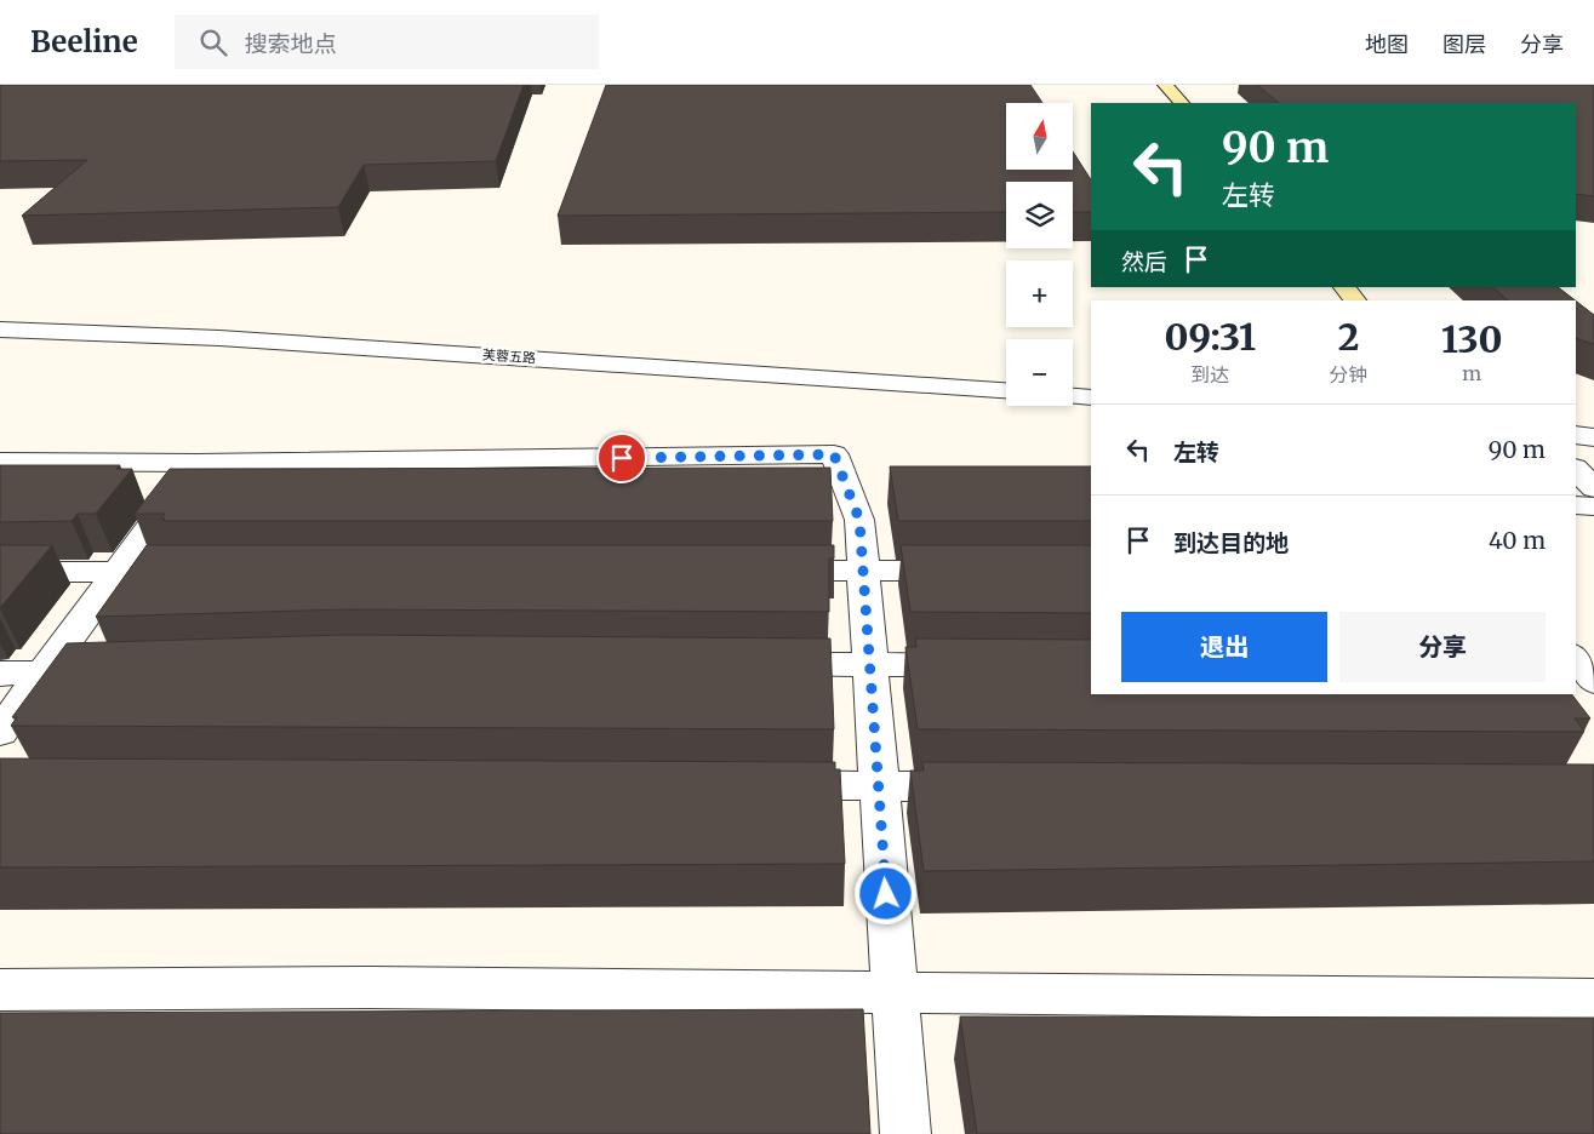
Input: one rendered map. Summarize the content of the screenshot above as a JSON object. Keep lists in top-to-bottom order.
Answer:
{
  "streets": {
    "street": ["芙蓉五路"]
  },
  "north": "top",
  "page": {
    "header": "Beeline",
    "search": "搜索地点",
    "nav": ["地图", "图层", "分享"],
    "map_buttons": ["+", "−"],
    "turn": ["90 m", "左转"],
    "then": "然后",
    "eta": [
      "09:31",
      "到达",
      "2",
      "分钟",
      "130",
      "m"
    ],
    "list": [
      {
        "name": "左转",
        "value": "90 m"
      },
      {
        "name": "到达目的地",
        "value": "40 m"
      }
    ],
    "buttons": ["退出", "分享"]
  }
}
